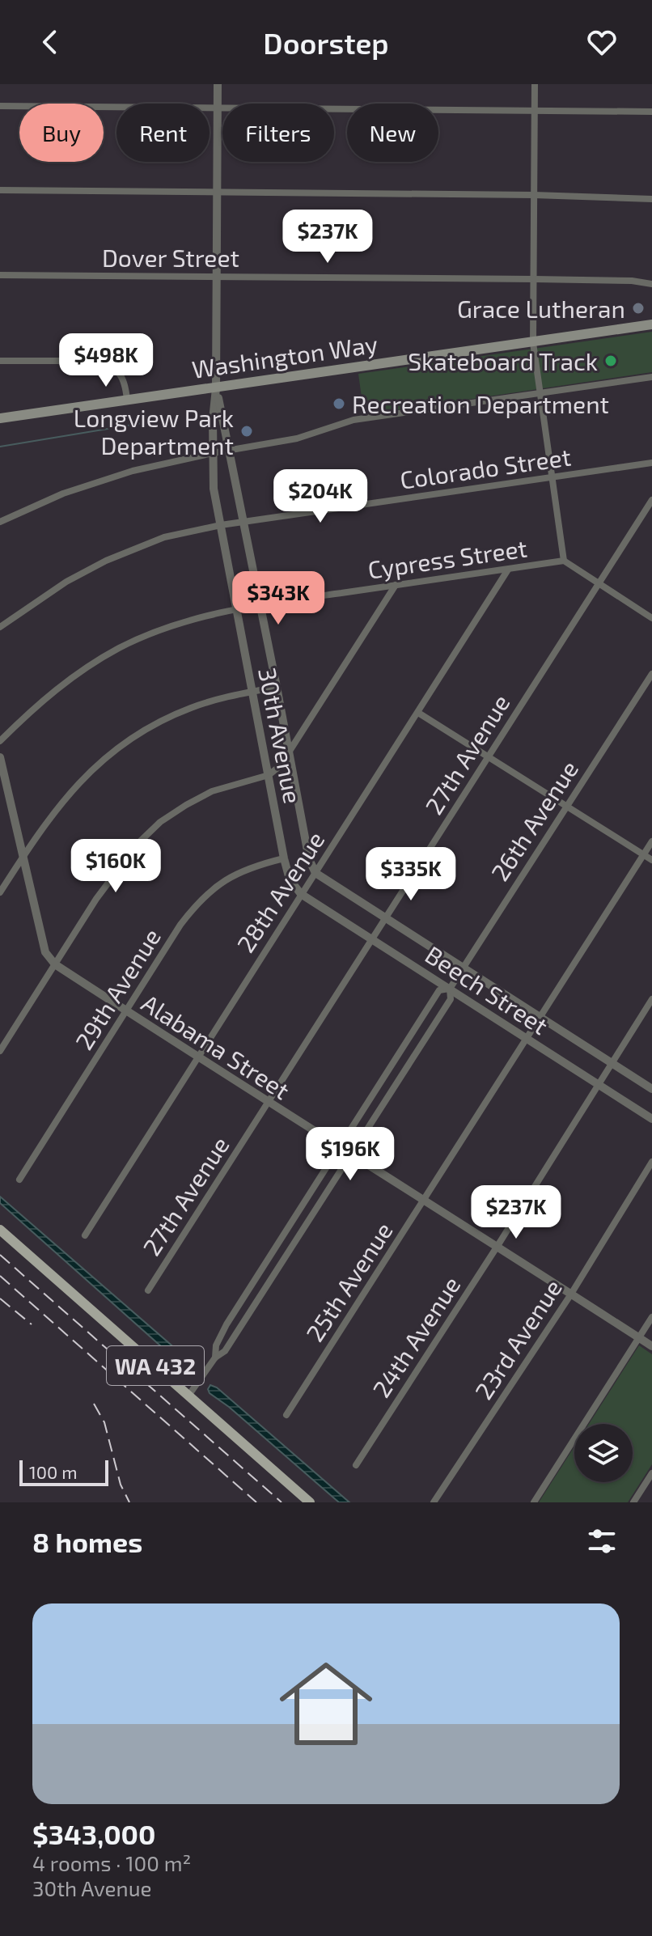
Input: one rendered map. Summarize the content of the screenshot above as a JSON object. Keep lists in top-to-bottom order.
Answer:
{
  "streets": {
    "main road": ["Washington Way", "WA 432"],
    "street": [
      "Dover Street",
      "Colorado Street",
      "Cypress Street",
      "30th Avenue",
      "27th Avenue",
      "26th Avenue",
      "28th Avenue",
      "29th Avenue",
      "Beech Street",
      "Alabama Street",
      "25th Avenue",
      "24th Avenue",
      "23rd Avenue"
    ]
  },
  "crossings": [
    ["Dover Street", "30th Avenue"],
    ["Washington Way", "30th Avenue"],
    ["Colorado Street", "30th Avenue"],
    ["Cypress Street", "30th Avenue"],
    ["Cypress Street", "27th Avenue"],
    ["Cypress Street", "28th Avenue"],
    ["30th Avenue", "28th Avenue"],
    ["30th Avenue", "29th Avenue"],
    ["30th Avenue", "Beech Street"],
    ["27th Avenue", "Beech Street"],
    ["27th Avenue", "Alabama Street"],
    ["26th Avenue", "Beech Street"],
    ["26th Avenue", "Alabama Street"],
    ["26th Avenue", "WA 432"],
    ["28th Avenue", "Beech Street"],
    ["28th Avenue", "Alabama Street"],
    ["29th Avenue", "Alabama Street"],
    ["Beech Street", "25th Avenue"],
    ["Beech Street", "24th Avenue"],
    ["Alabama Street", "25th Avenue"],
    ["Alabama Street", "24th Avenue"],
    ["Alabama Street", "23rd Avenue"]
  ],
  "places": [
    "Grace Lutheran",
    "Skateboard Track",
    "Recreation Department",
    "Longview Park Department"
  ],
  "scale_bar": "100 m",
  "page": {
    "header": "Doorstep",
    "chip": [
      "Buy",
      "Rent",
      "Filters",
      "New"
    ],
    "price": [
      "$237K",
      "$498K",
      "$204K",
      "$343K",
      "$160K",
      "$335K",
      "$196K",
      "$237K"
    ],
    "scale": "100 m",
    "heading": "8 homes",
    "list": [
      {
        "name": "$343,000",
        "note": "4 rooms · 100 m² · 30th Avenue"
      }
    ]
  }
}
